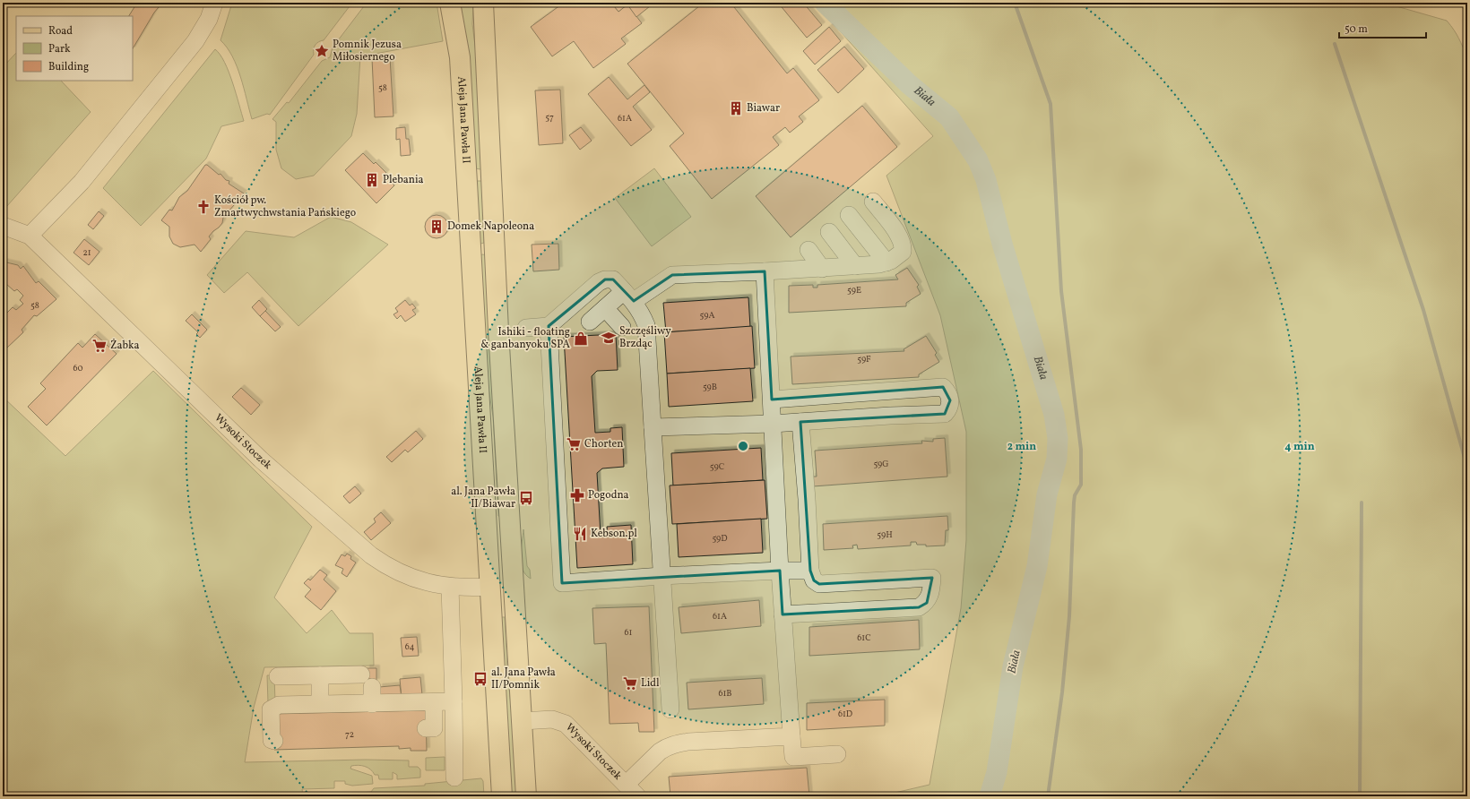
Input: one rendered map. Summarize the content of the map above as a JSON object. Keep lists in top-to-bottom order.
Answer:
{
  "streets": {
    "main road": ["Aleja Jana Pawła II"],
    "street": ["Wysoki Stoczek"]
  },
  "crossings": [
    ["Aleja Jana Pawła II", "Wysoki Stoczek"]
  ],
  "water": ["Biała"],
  "places": {
    "place": ["Pomnik Jezusa Miłosiernego"],
    "building": ["Biawar", "Plebania", "Domek Napoleona"],
    "church": ["Kościół pw. Zmartwychwstania Pańskiego"],
    "school or university": ["Szczęśliwy Brzdąc"],
    "shop": ["Ishiki - floating & ganbanyoku SPA"],
    "supermarket": ["Żabka", "Chorten", "Lidl"],
    "pharmacy": ["Pogodna"],
    "bus stop": ["al. Jana Pawła II/Biawar", "al. Jana Pawła II/Pomnik"],
    "restaurant": ["Kebson.pl"]
  },
  "house_numbers": [
    "58",
    "57",
    "61A",
    "21",
    "59E",
    "58",
    "59A",
    "59F",
    "60",
    "59B",
    "59G",
    "59C",
    "59H",
    "59D",
    "61A",
    "61",
    "61C",
    "64",
    "61B",
    "61D",
    "72"
  ],
  "legend": ["Road", "Park", "Building"],
  "scale_bar": "50 m",
  "rings": ["2 min", "4 min"]
}
